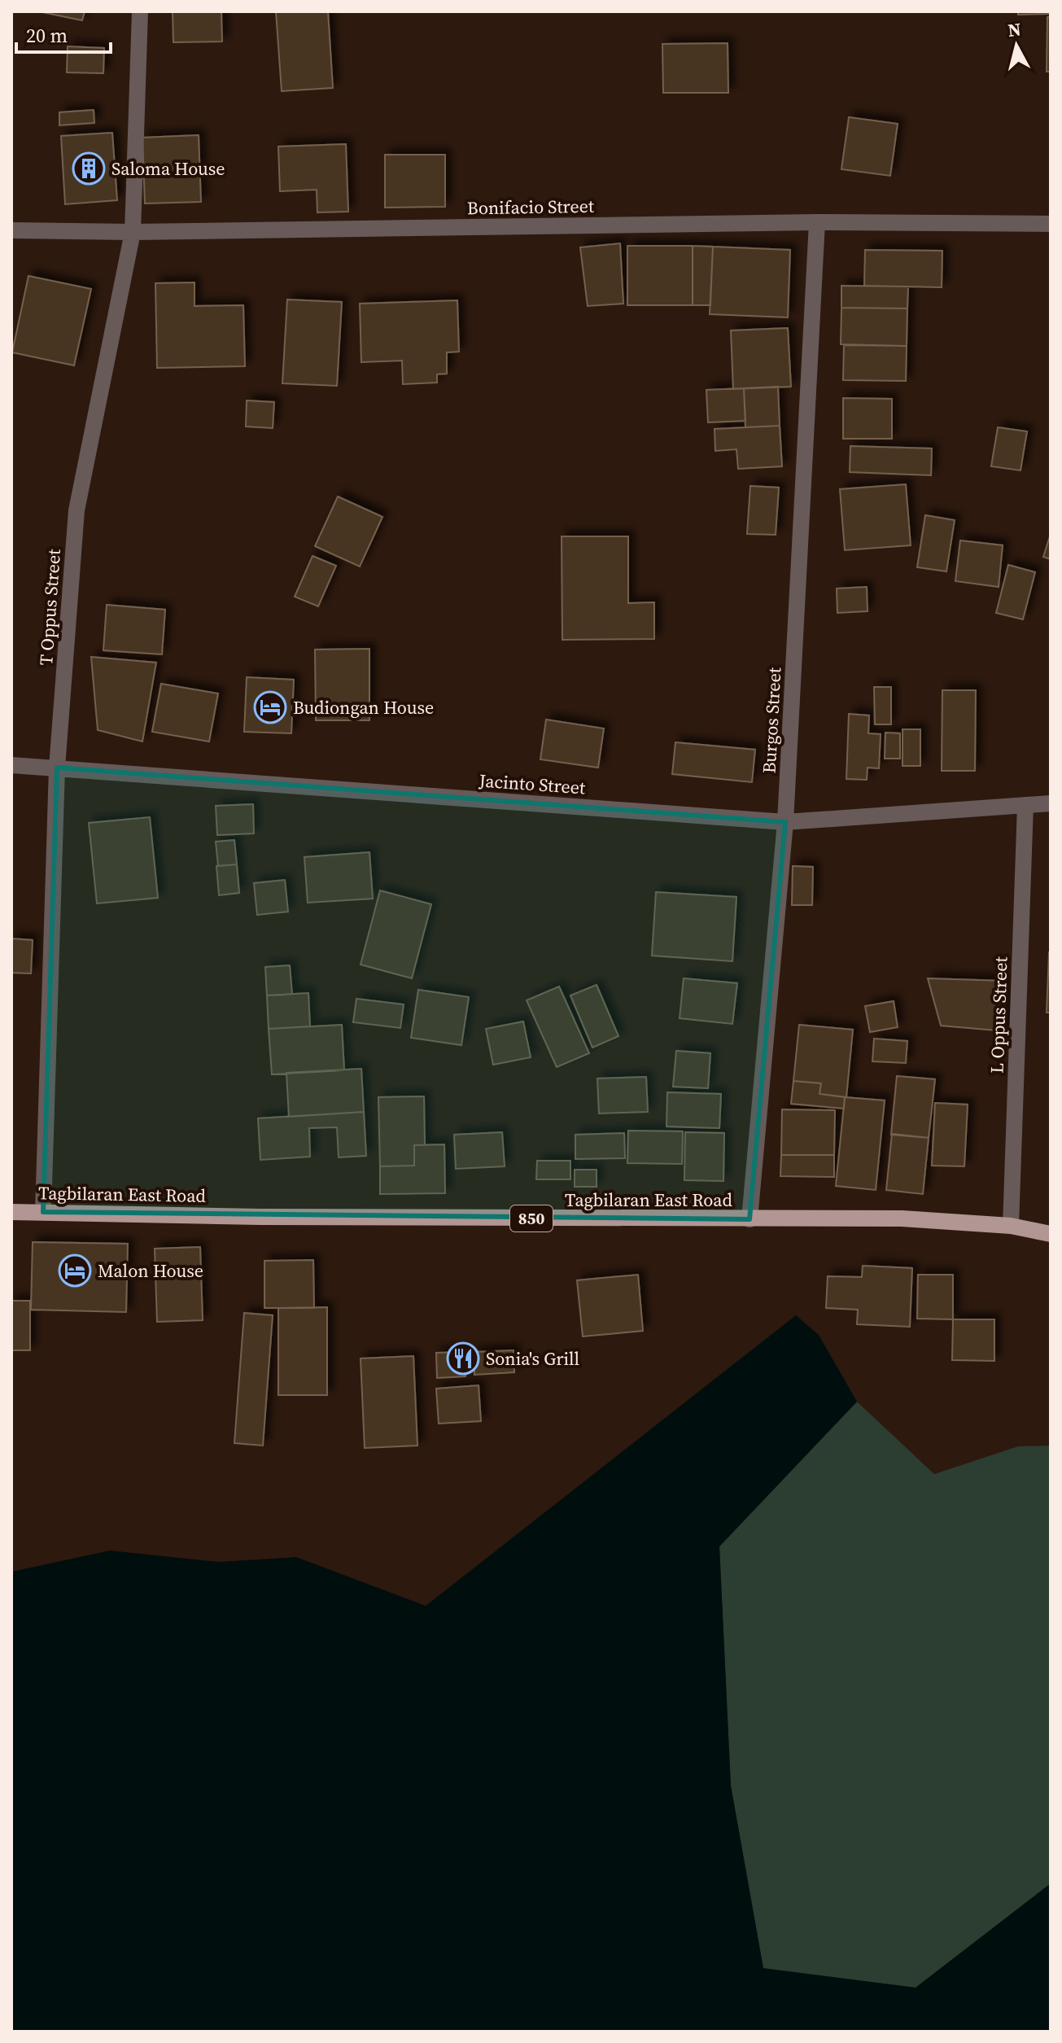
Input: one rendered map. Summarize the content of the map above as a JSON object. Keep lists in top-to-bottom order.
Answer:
{
  "streets": {
    "main road": ["Tagbilaran East Road", "850"],
    "street": [
      "Bonifacio Street",
      "T Oppus Street",
      "Burgos Street",
      "Jacinto Street",
      "L Oppus Street"
    ]
  },
  "crossings": [
    ["Bonifacio Street", "T Oppus Street"],
    ["Bonifacio Street", "Burgos Street"],
    ["T Oppus Street", "Jacinto Street"],
    ["T Oppus Street", "Tagbilaran East Road"],
    ["Burgos Street", "Jacinto Street"],
    ["Burgos Street", "Tagbilaran East Road"],
    ["Jacinto Street", "L Oppus Street"],
    ["L Oppus Street", "Tagbilaran East Road"]
  ],
  "places": {
    "building": ["Saloma House"],
    "hotel": ["Budiongan House", "Malon House"],
    "restaurant": ["Sonia's Grill"]
  },
  "scale_bar": "20 m",
  "north": "top"
}
